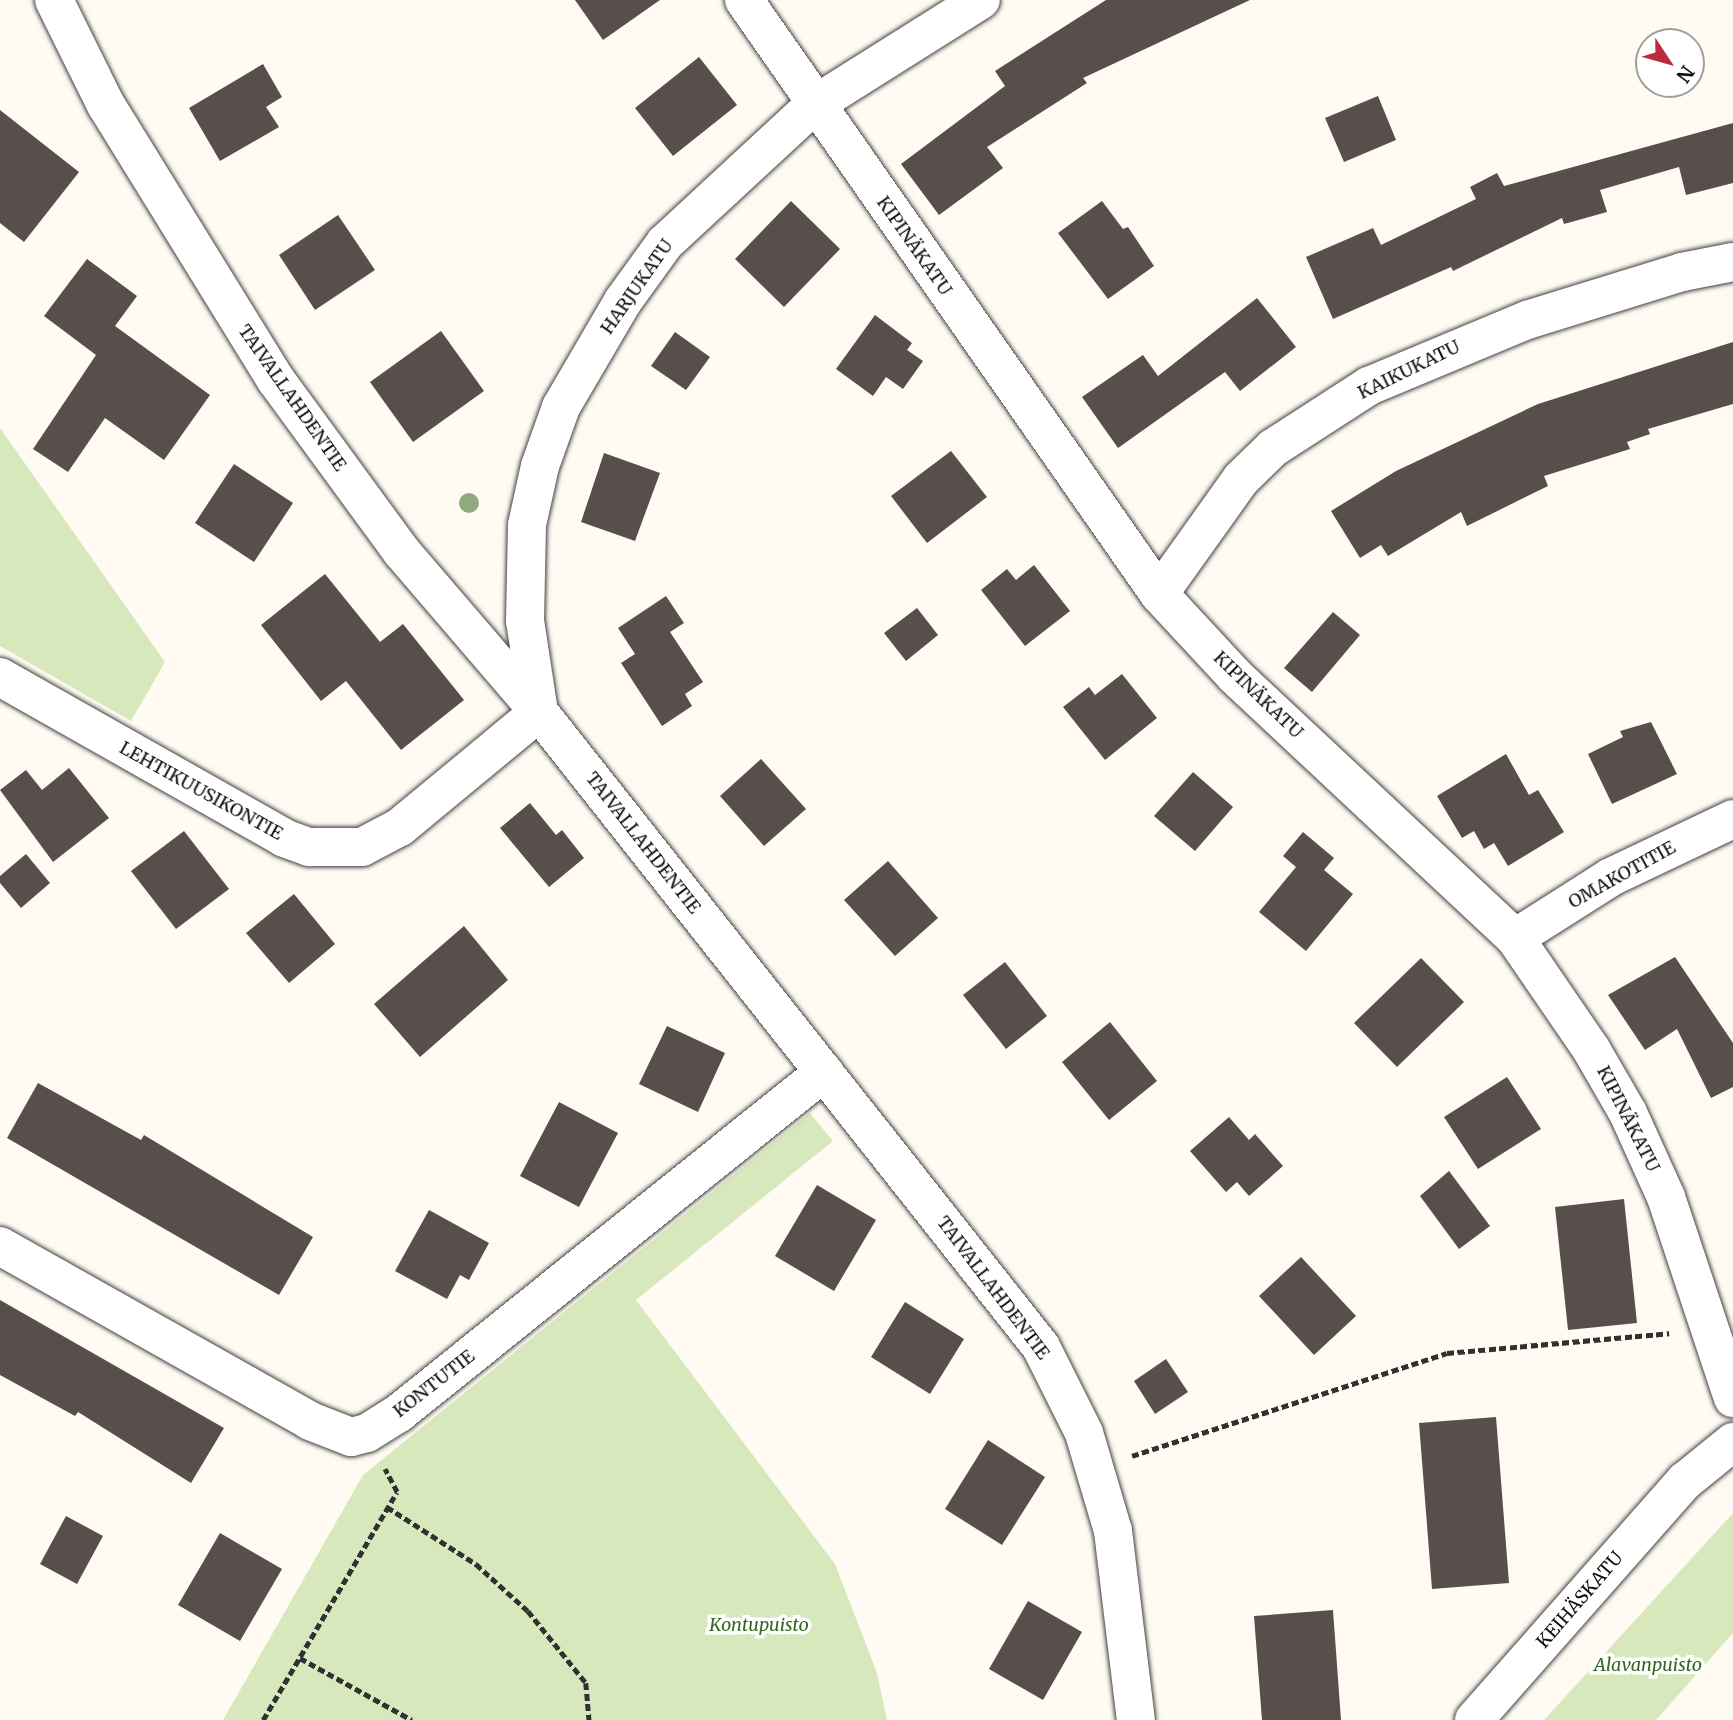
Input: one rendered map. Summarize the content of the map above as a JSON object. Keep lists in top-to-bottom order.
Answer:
{
  "streets": {
    "street": [
      "KIPINÄKATU",
      "HARJUKATU",
      "KAIKUKATU",
      "TAIVALLAHDENTIE",
      "LEHTIKUUSIKONTIE",
      "OMAKOTITIE",
      "KONTUTIE",
      "KEIHÄSKATU"
    ]
  },
  "crossings": [
    ["KIPINÄKATU", "HARJUKATU"],
    ["KIPINÄKATU", "KAIKUKATU"],
    ["KIPINÄKATU", "OMAKOTITIE"],
    ["HARJUKATU", "TAIVALLAHDENTIE"],
    ["HARJUKATU", "LEHTIKUUSIKONTIE"],
    ["TAIVALLAHDENTIE", "LEHTIKUUSIKONTIE"],
    ["TAIVALLAHDENTIE", "KONTUTIE"]
  ],
  "parks": ["Kontupuisto", "Alavanpuisto"],
  "north": "bottom right"
}
